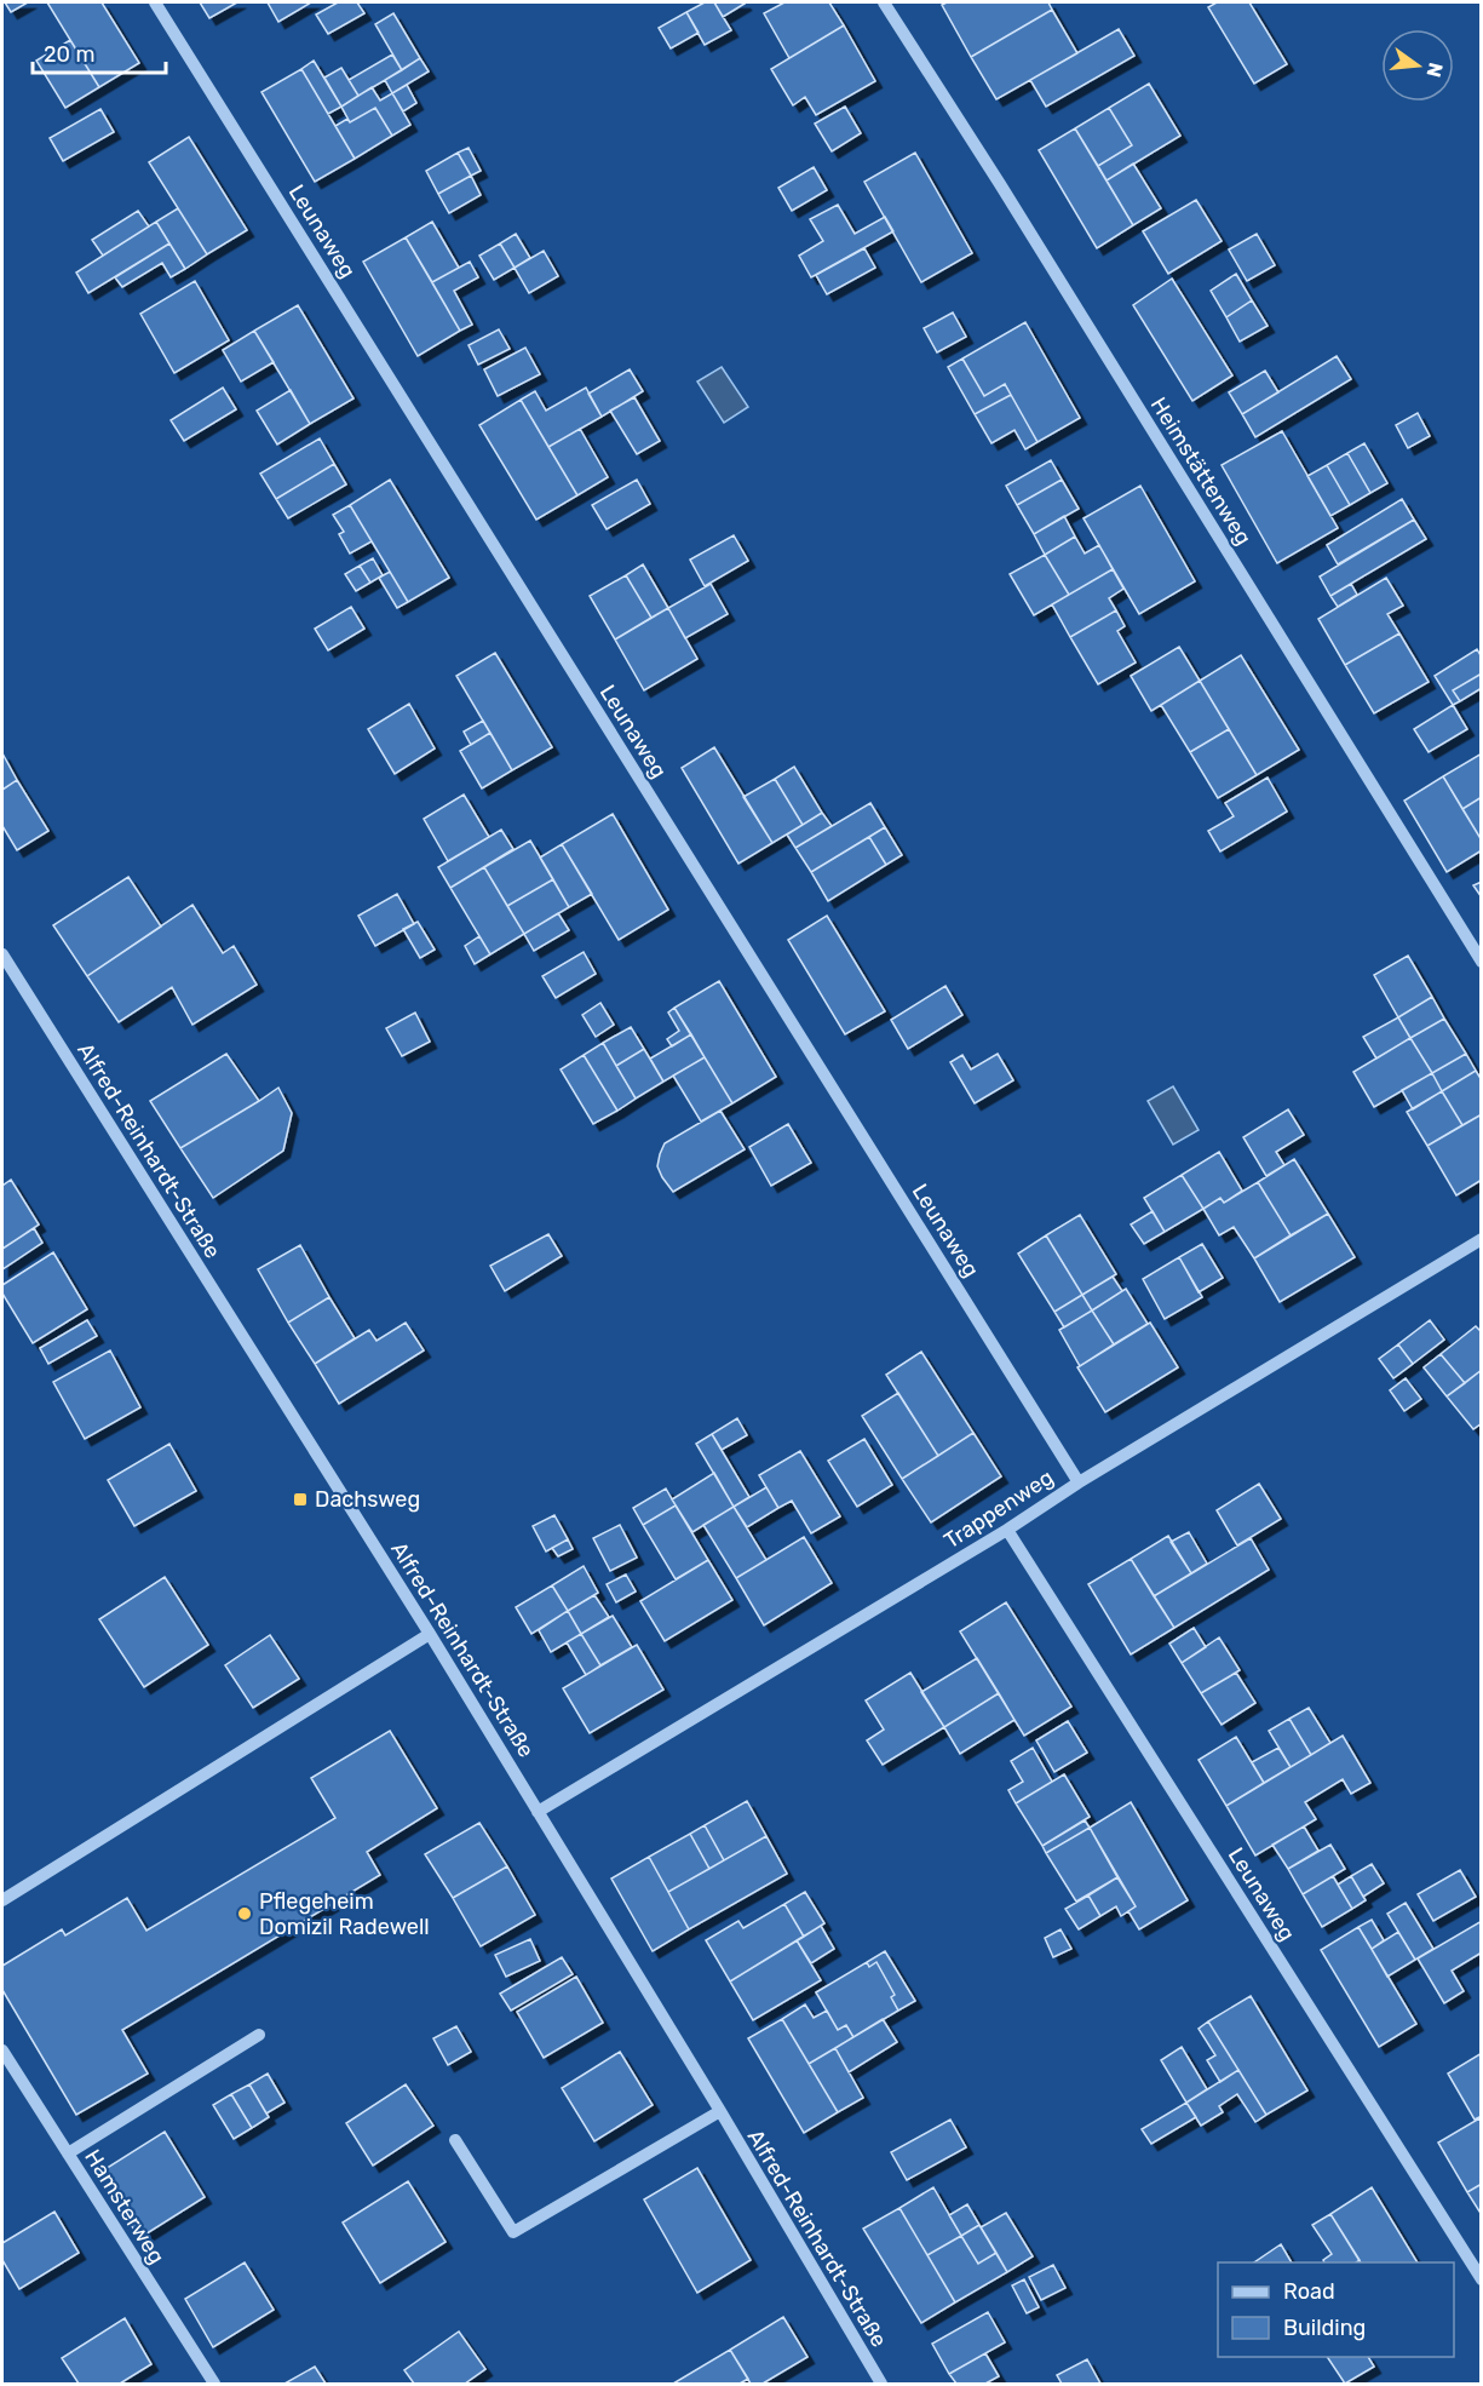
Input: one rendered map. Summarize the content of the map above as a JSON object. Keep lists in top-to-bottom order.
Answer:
{
  "streets": {
    "street": [
      "Leunaweg",
      "Heimstättenweg",
      "Alfred-Reinhardt-Straße",
      "Trappenweg",
      "Hamsterweg"
    ]
  },
  "crossings": [
    ["Leunaweg", "Trappenweg"],
    ["Alfred-Reinhardt-Straße", "Trappenweg"]
  ],
  "places": {
    "transit": ["Dachsweg"],
    "other": ["Pflegeheim Domizil Radewell"]
  },
  "legend": ["Road", "Building"],
  "scale_bar": "20 m",
  "north": "right"
}
